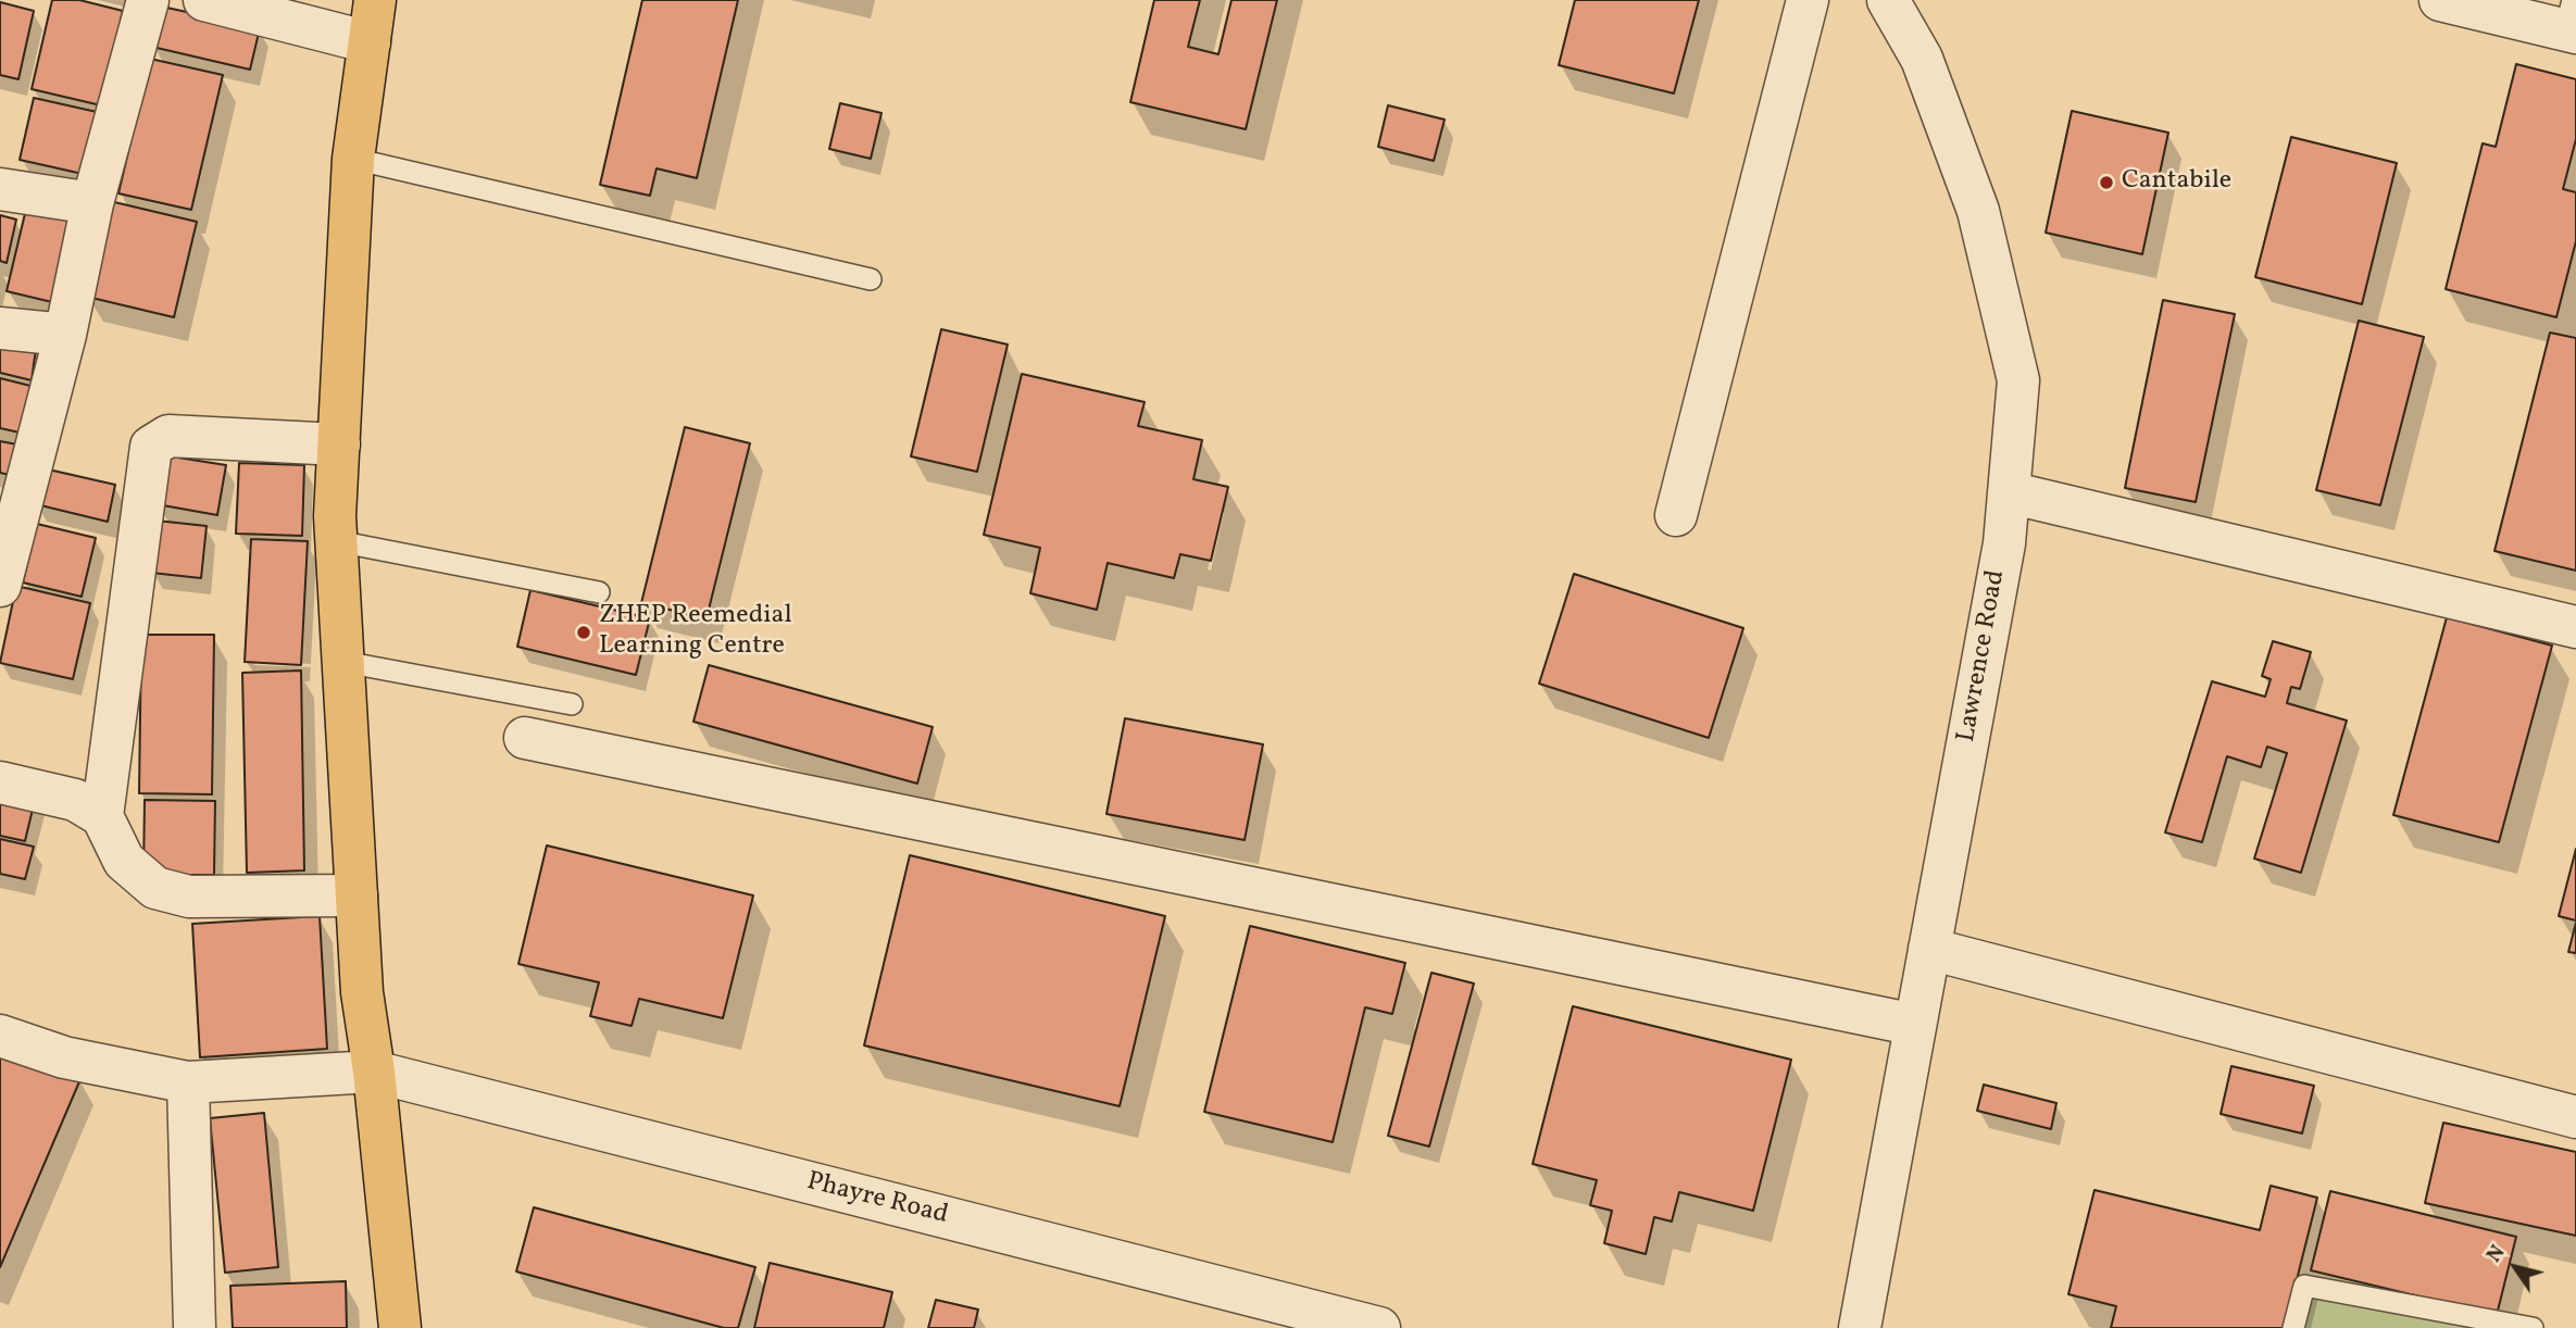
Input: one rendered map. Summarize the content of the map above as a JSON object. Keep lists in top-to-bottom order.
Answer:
{
  "streets": {
    "street": ["Lawrence Road", "Phayre Road"]
  },
  "places": ["Cantabile", "ZHEP Reemedial Learning Centre"],
  "north": "top left"
}
